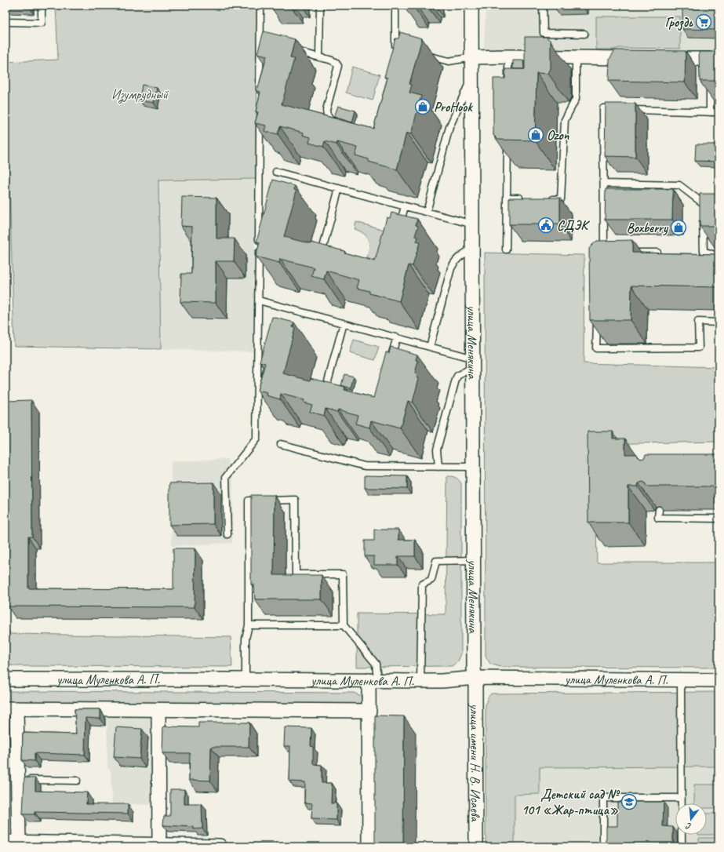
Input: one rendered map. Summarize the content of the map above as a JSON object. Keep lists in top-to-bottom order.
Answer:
{
  "streets": {
    "street": ["улица Менякина", "улица Муленкова А. П.", "улица имени Н. В. Исаева"]
  },
  "crossings": [
    ["улица Менякина", "улица Муленкова А. П."],
    ["улица Менякина", "улица имени Н. В. Исаева"],
    ["улица Муленкова А. П.", "улица имени Н. В. Исаева"]
  ],
  "parks": ["Изумрудный"],
  "places": {
    "supermarket": ["Гроздь"],
    "shop": ["ProHook", "Ozon", "Boxberry"],
    "public building": ["СДЭК"],
    "school or university": ["Детский сад № 101 «Жар-птица»"]
  },
  "north": "bottom"
}
